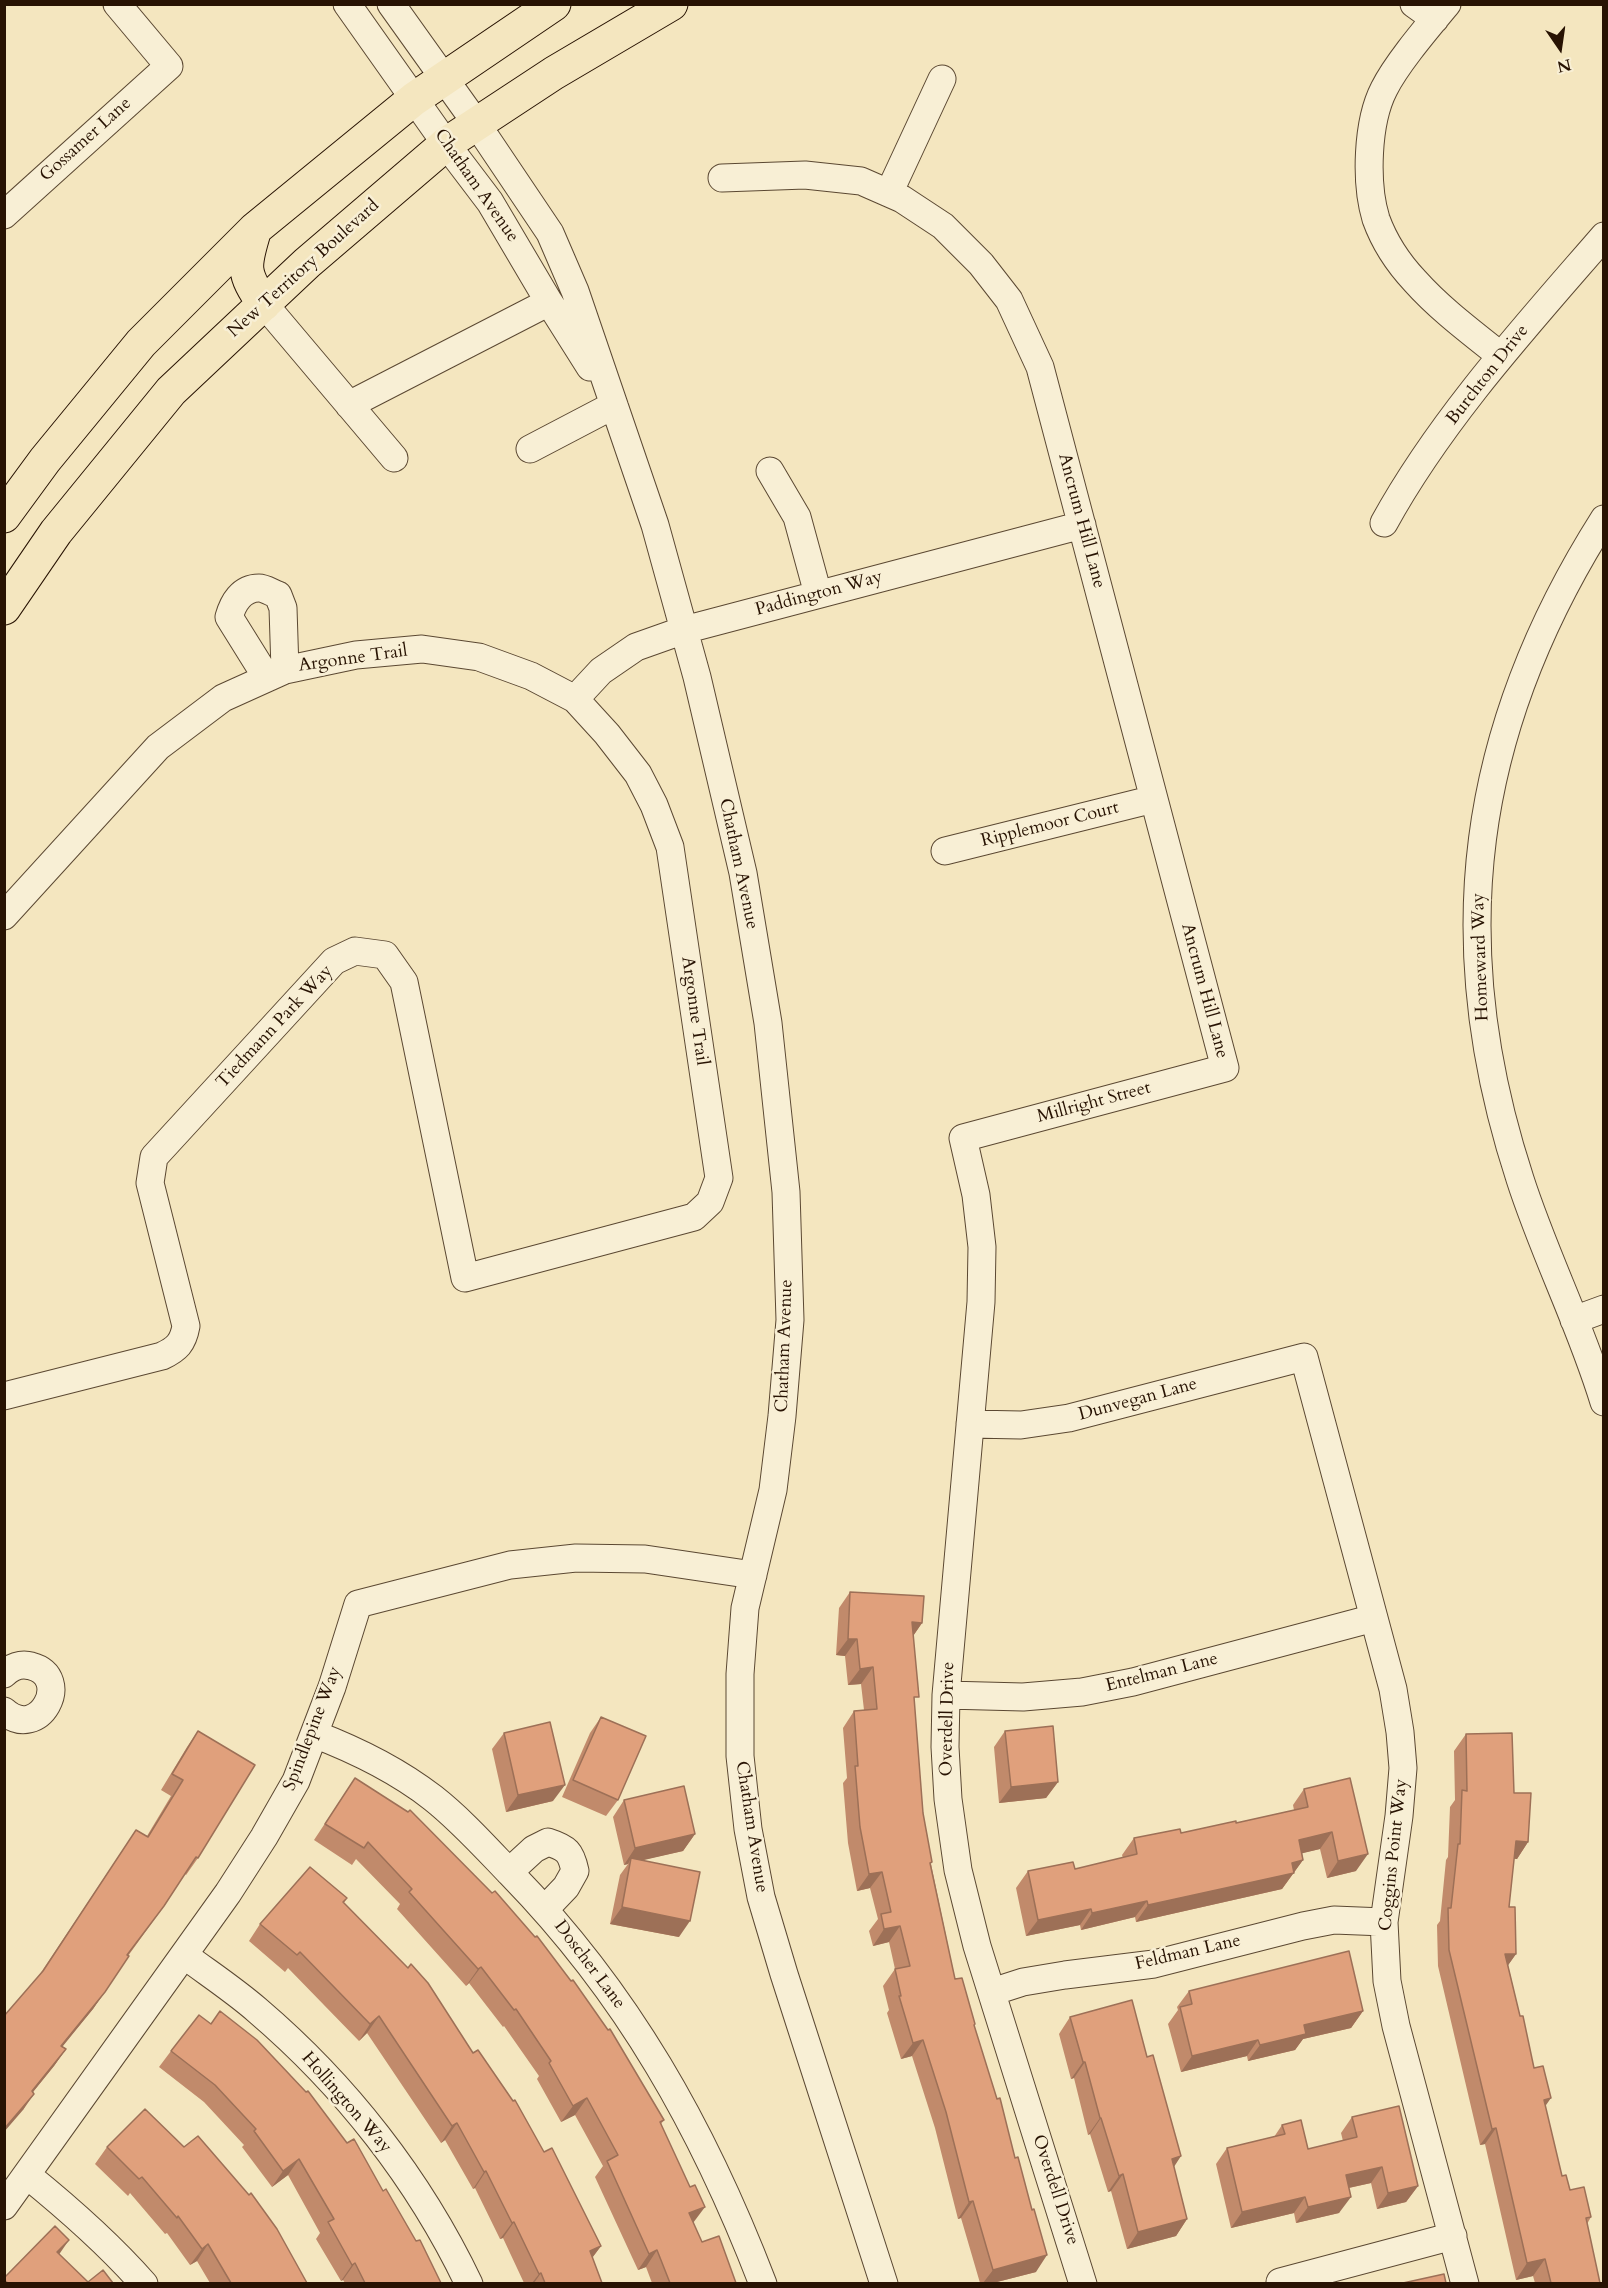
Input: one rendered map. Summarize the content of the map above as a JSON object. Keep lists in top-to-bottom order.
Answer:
{
  "streets": {
    "main road": ["New Territory Boulevard"],
    "street": [
      "Gossamer Lane",
      "Chatham Avenue",
      "Burchton Drive",
      "Ancrum Hill Lane",
      "Paddington Way",
      "Argonne Trail",
      "Ripplemoor Court",
      "Homeward Way",
      "Tiedmann Park Way",
      "Millright Street",
      "Dunvegan Lane",
      "Entelman Lane",
      "Overdell Drive",
      "Spindlepine Way",
      "Coggins Point Way",
      "Feldman Lane",
      "Doscher Lane",
      "Hollington Way"
    ]
  },
  "crossings": [
    ["Chatham Avenue", "New Territory Boulevard"],
    ["Chatham Avenue", "Paddington Way"],
    ["Chatham Avenue", "Spindlepine Way"],
    ["Ancrum Hill Lane", "Paddington Way"],
    ["Ancrum Hill Lane", "Ripplemoor Court"],
    ["Ancrum Hill Lane", "Millright Street"],
    ["Paddington Way", "Argonne Trail"],
    ["Argonne Trail", "Tiedmann Park Way"],
    ["Millright Street", "Overdell Drive"],
    ["Dunvegan Lane", "Overdell Drive"],
    ["Dunvegan Lane", "Coggins Point Way"],
    ["Entelman Lane", "Overdell Drive"],
    ["Entelman Lane", "Coggins Point Way"],
    ["Overdell Drive", "Feldman Lane"],
    ["Spindlepine Way", "Doscher Lane"],
    ["Spindlepine Way", "Hollington Way"],
    ["Coggins Point Way", "Feldman Lane"]
  ],
  "north": "bottom"
}
